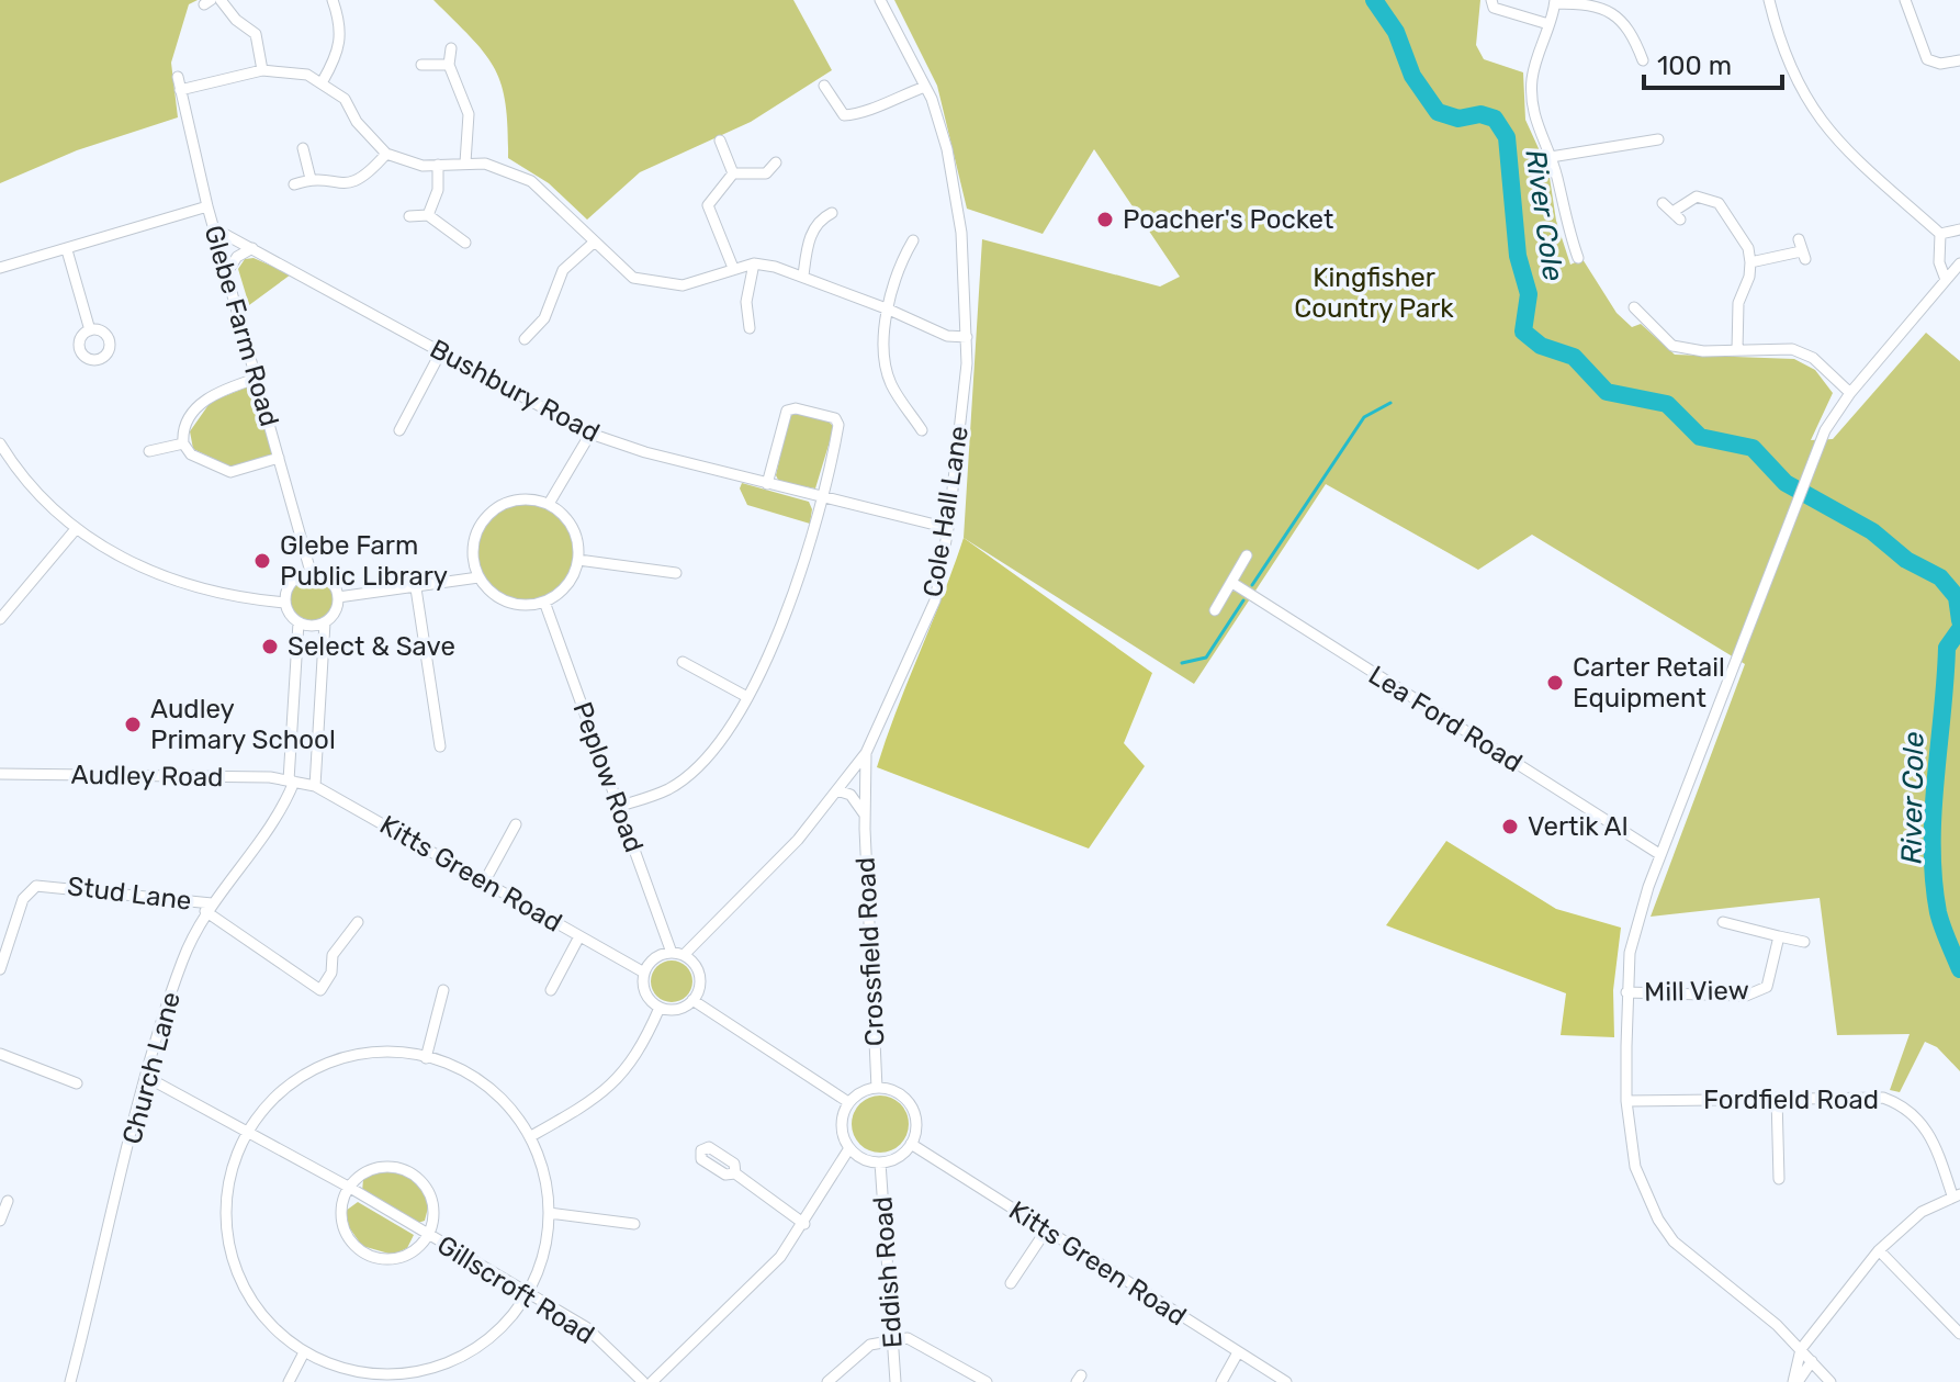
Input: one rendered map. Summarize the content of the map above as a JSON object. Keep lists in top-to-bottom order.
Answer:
{
  "streets": {
    "street": [
      "Glebe Farm Road",
      "Bushbury Road",
      "Cole Hall Lane",
      "Lea Ford Road",
      "Audley Road",
      "Peplow Road",
      "Kitts Green Road",
      "Stud Lane",
      "Crossfield Road",
      "Mill View",
      "Church Lane",
      "Fordfield Road",
      "Eddish Road",
      "Gillscroft Road"
    ]
  },
  "crossings": [
    ["Glebe Farm Road", "Bushbury Road"],
    ["Bushbury Road", "Cole Hall Lane"],
    ["Cole Hall Lane", "Peplow Road"],
    ["Cole Hall Lane", "Kitts Green Road"],
    ["Cole Hall Lane", "Crossfield Road"],
    ["Audley Road", "Kitts Green Road"],
    ["Audley Road", "Church Lane"],
    ["Peplow Road", "Kitts Green Road"],
    ["Kitts Green Road", "Crossfield Road"],
    ["Kitts Green Road", "Church Lane"],
    ["Kitts Green Road", "Eddish Road"],
    ["Stud Lane", "Church Lane"],
    ["Crossfield Road", "Eddish Road"],
    ["Church Lane", "Gillscroft Road"]
  ],
  "water": ["River Cole"],
  "parks": ["Kingfisher Country Park"],
  "places": [
    "Poacher's Pocket",
    "Glebe Farm Public Library",
    "Select & Save",
    "Carter Retail Equipment",
    "Audley Primary School",
    "Vertik Al"
  ],
  "scale_bar": "100 m"
}
